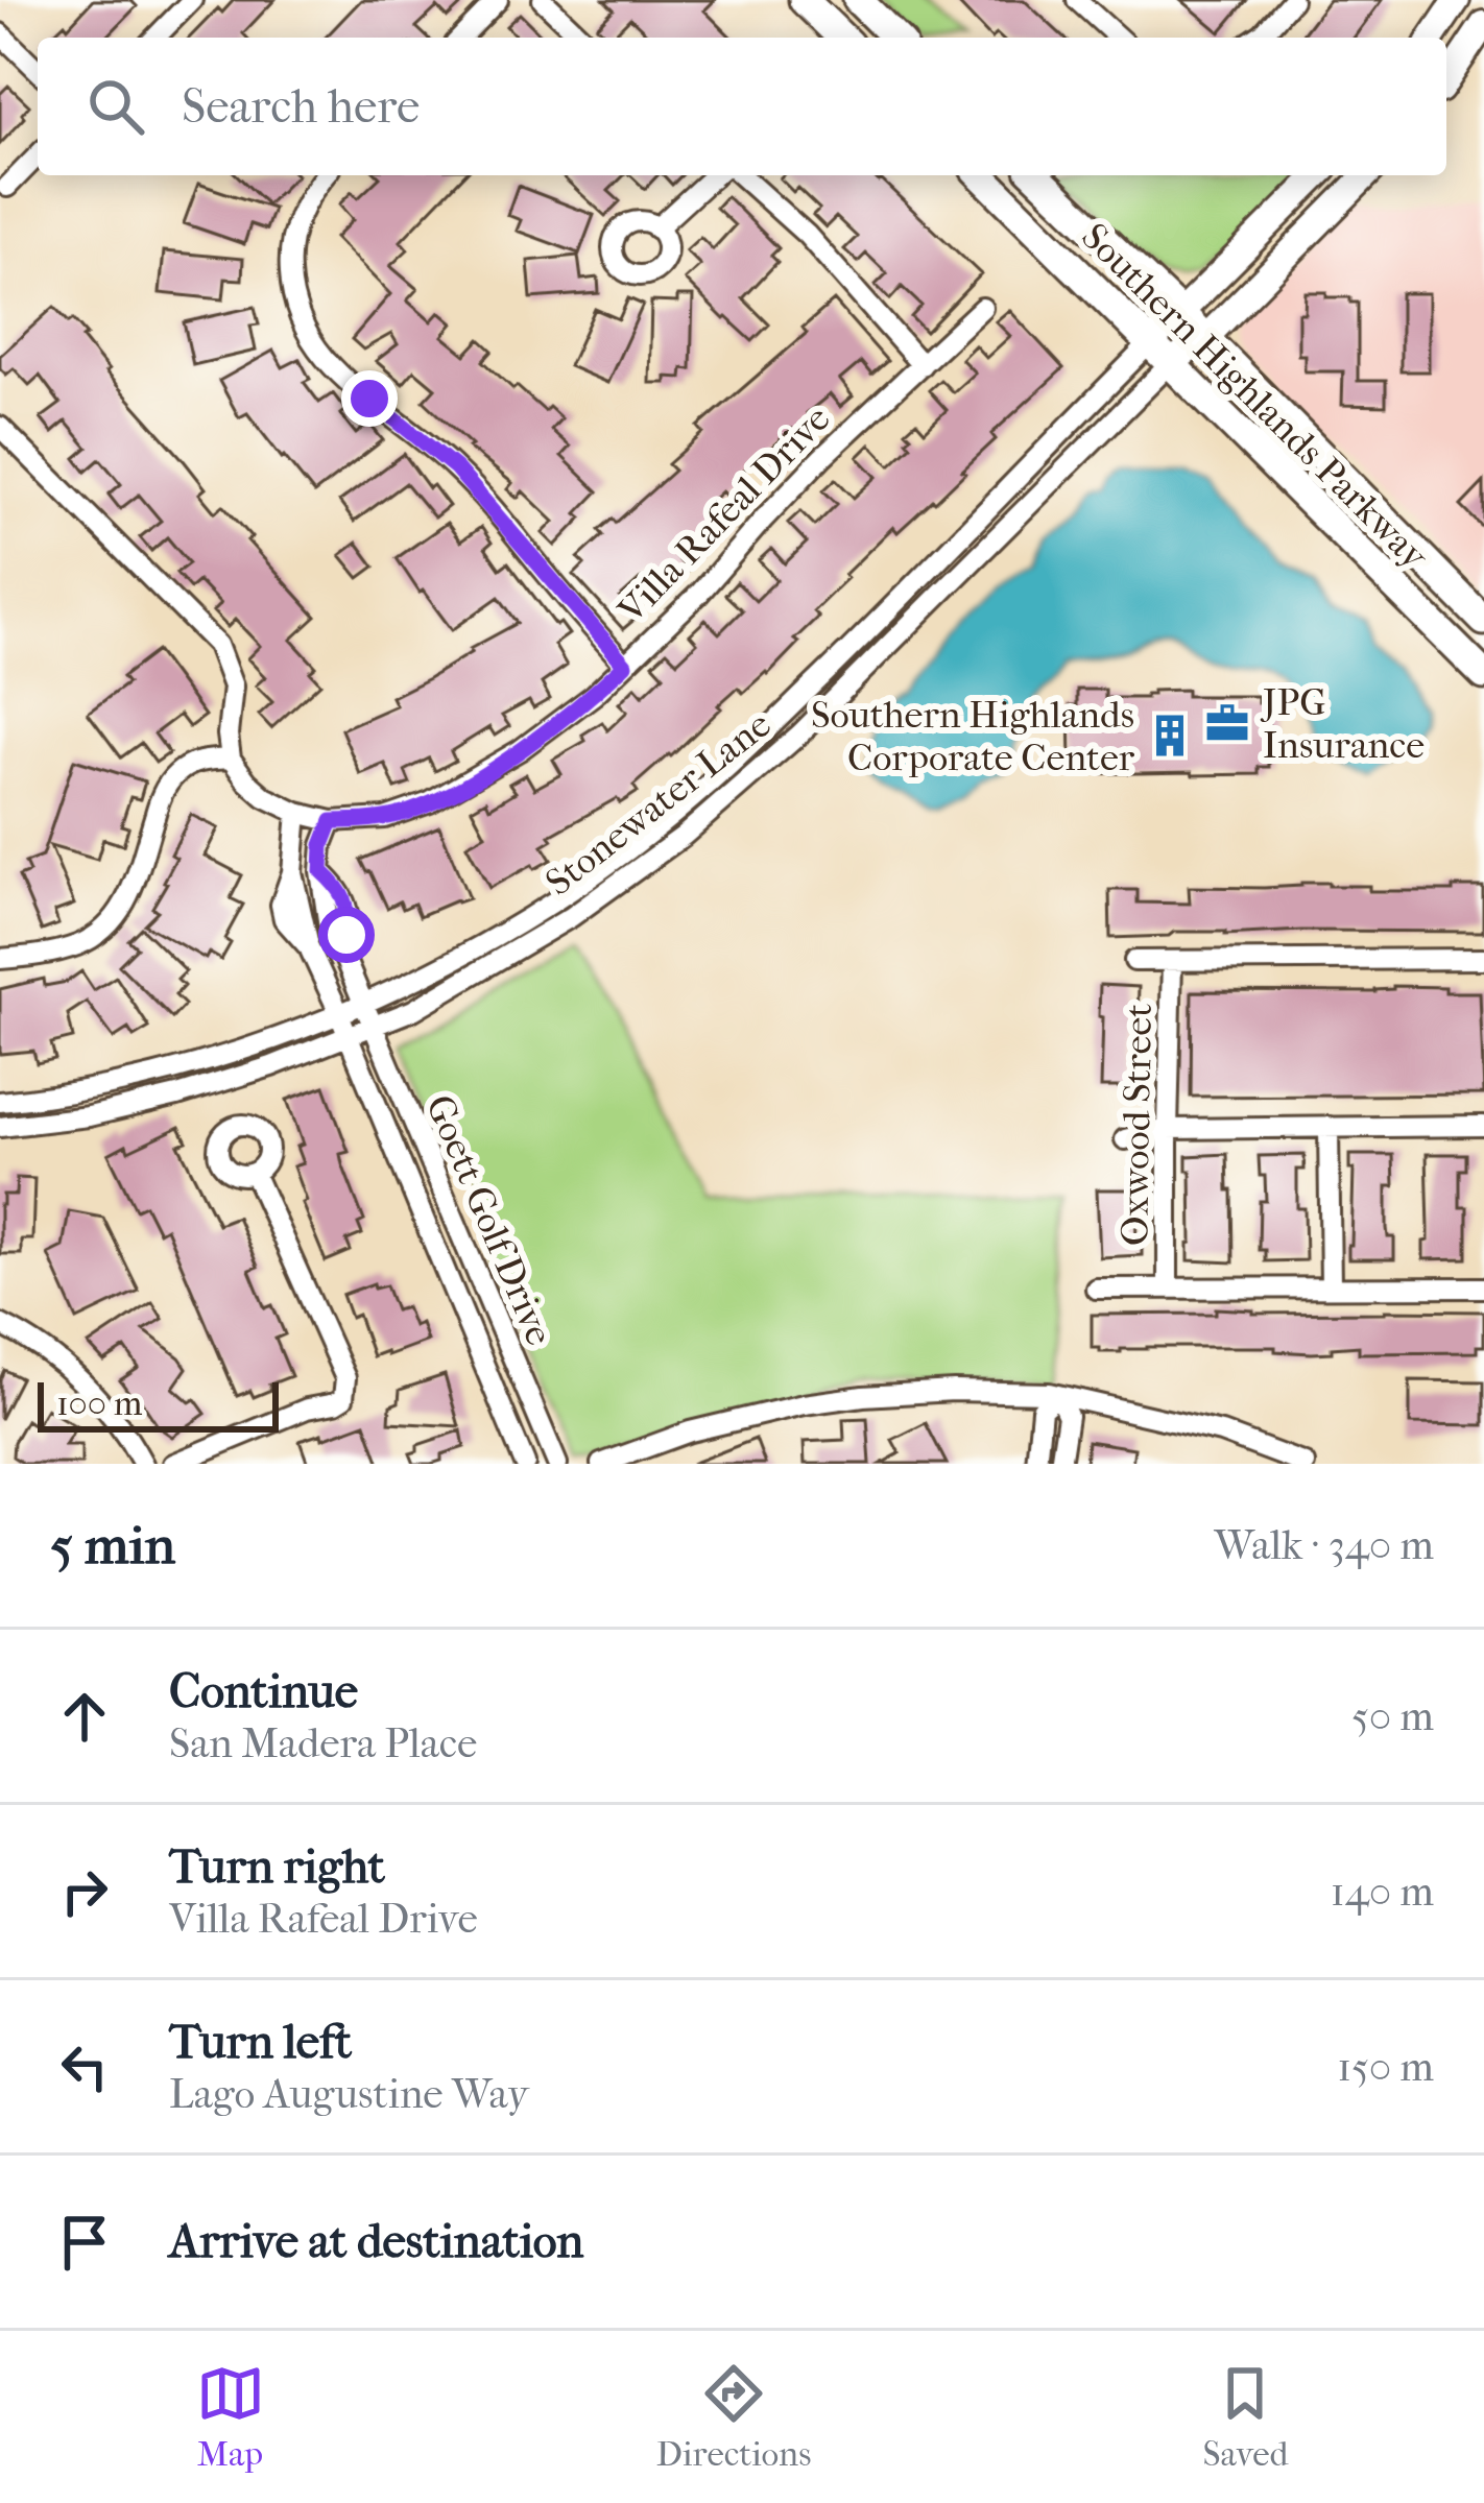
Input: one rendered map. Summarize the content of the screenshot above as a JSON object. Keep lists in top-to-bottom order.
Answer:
{
  "streets": {
    "main road": ["Southern Highlands Parkway"],
    "street": [
      "Villa Rafeal Drive",
      "Stonewater Lane",
      "Oxwood Street",
      "Goett Golf Drive"
    ]
  },
  "crossings": [
    ["Southern Highlands Parkway", "Stonewater Lane"],
    ["Villa Rafeal Drive", "Goett Golf Drive"],
    ["Stonewater Lane", "Goett Golf Drive"]
  ],
  "places": {
    "office": ["JPG Insurance"],
    "building": ["Southern Highlands Corporate Center"]
  },
  "scale_bar": "100 m",
  "page": {
    "search": "Search here",
    "scale": "100 m",
    "heading": ["5 min", "Walk · 340 m"],
    "list": [
      ["Continue", "San Madera Place", "50 m"],
      ["Turn right", "Villa Rafeal Drive", "140 m"],
      ["Turn left", "Lago Augustine Way", "150 m"],
      "Arrive at destination"
    ],
    "nav": ["Map", "Directions", "Saved"]
  }
}
